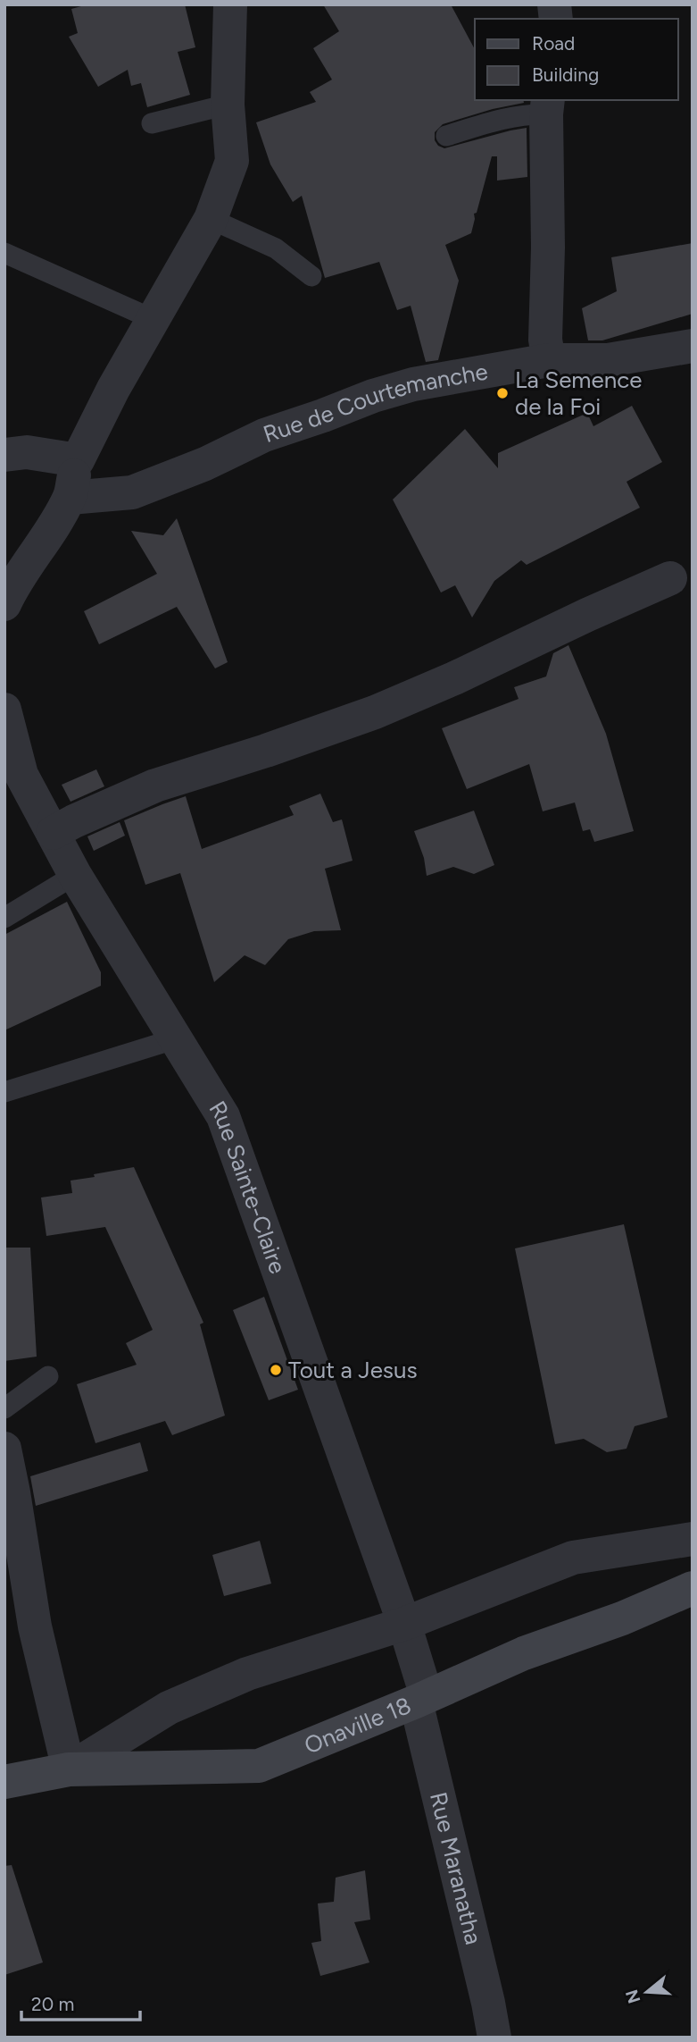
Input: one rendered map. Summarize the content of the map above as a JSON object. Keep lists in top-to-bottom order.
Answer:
{
  "streets": {
    "street": [
      "Rue de Courtemanche",
      "Rue Sainte-Claire",
      "Onaville 18",
      "Rue Maranatha"
    ]
  },
  "crossings": [
    ["Rue Sainte-Claire", "Onaville 18"],
    ["Rue Sainte-Claire", "Rue Maranatha"],
    ["Onaville 18", "Rue Maranatha"]
  ],
  "places": ["La Semence de la Foi", "Tout a Jesus"],
  "legend": ["Road", "Building"],
  "scale_bar": "20 m",
  "north": "left"
}
